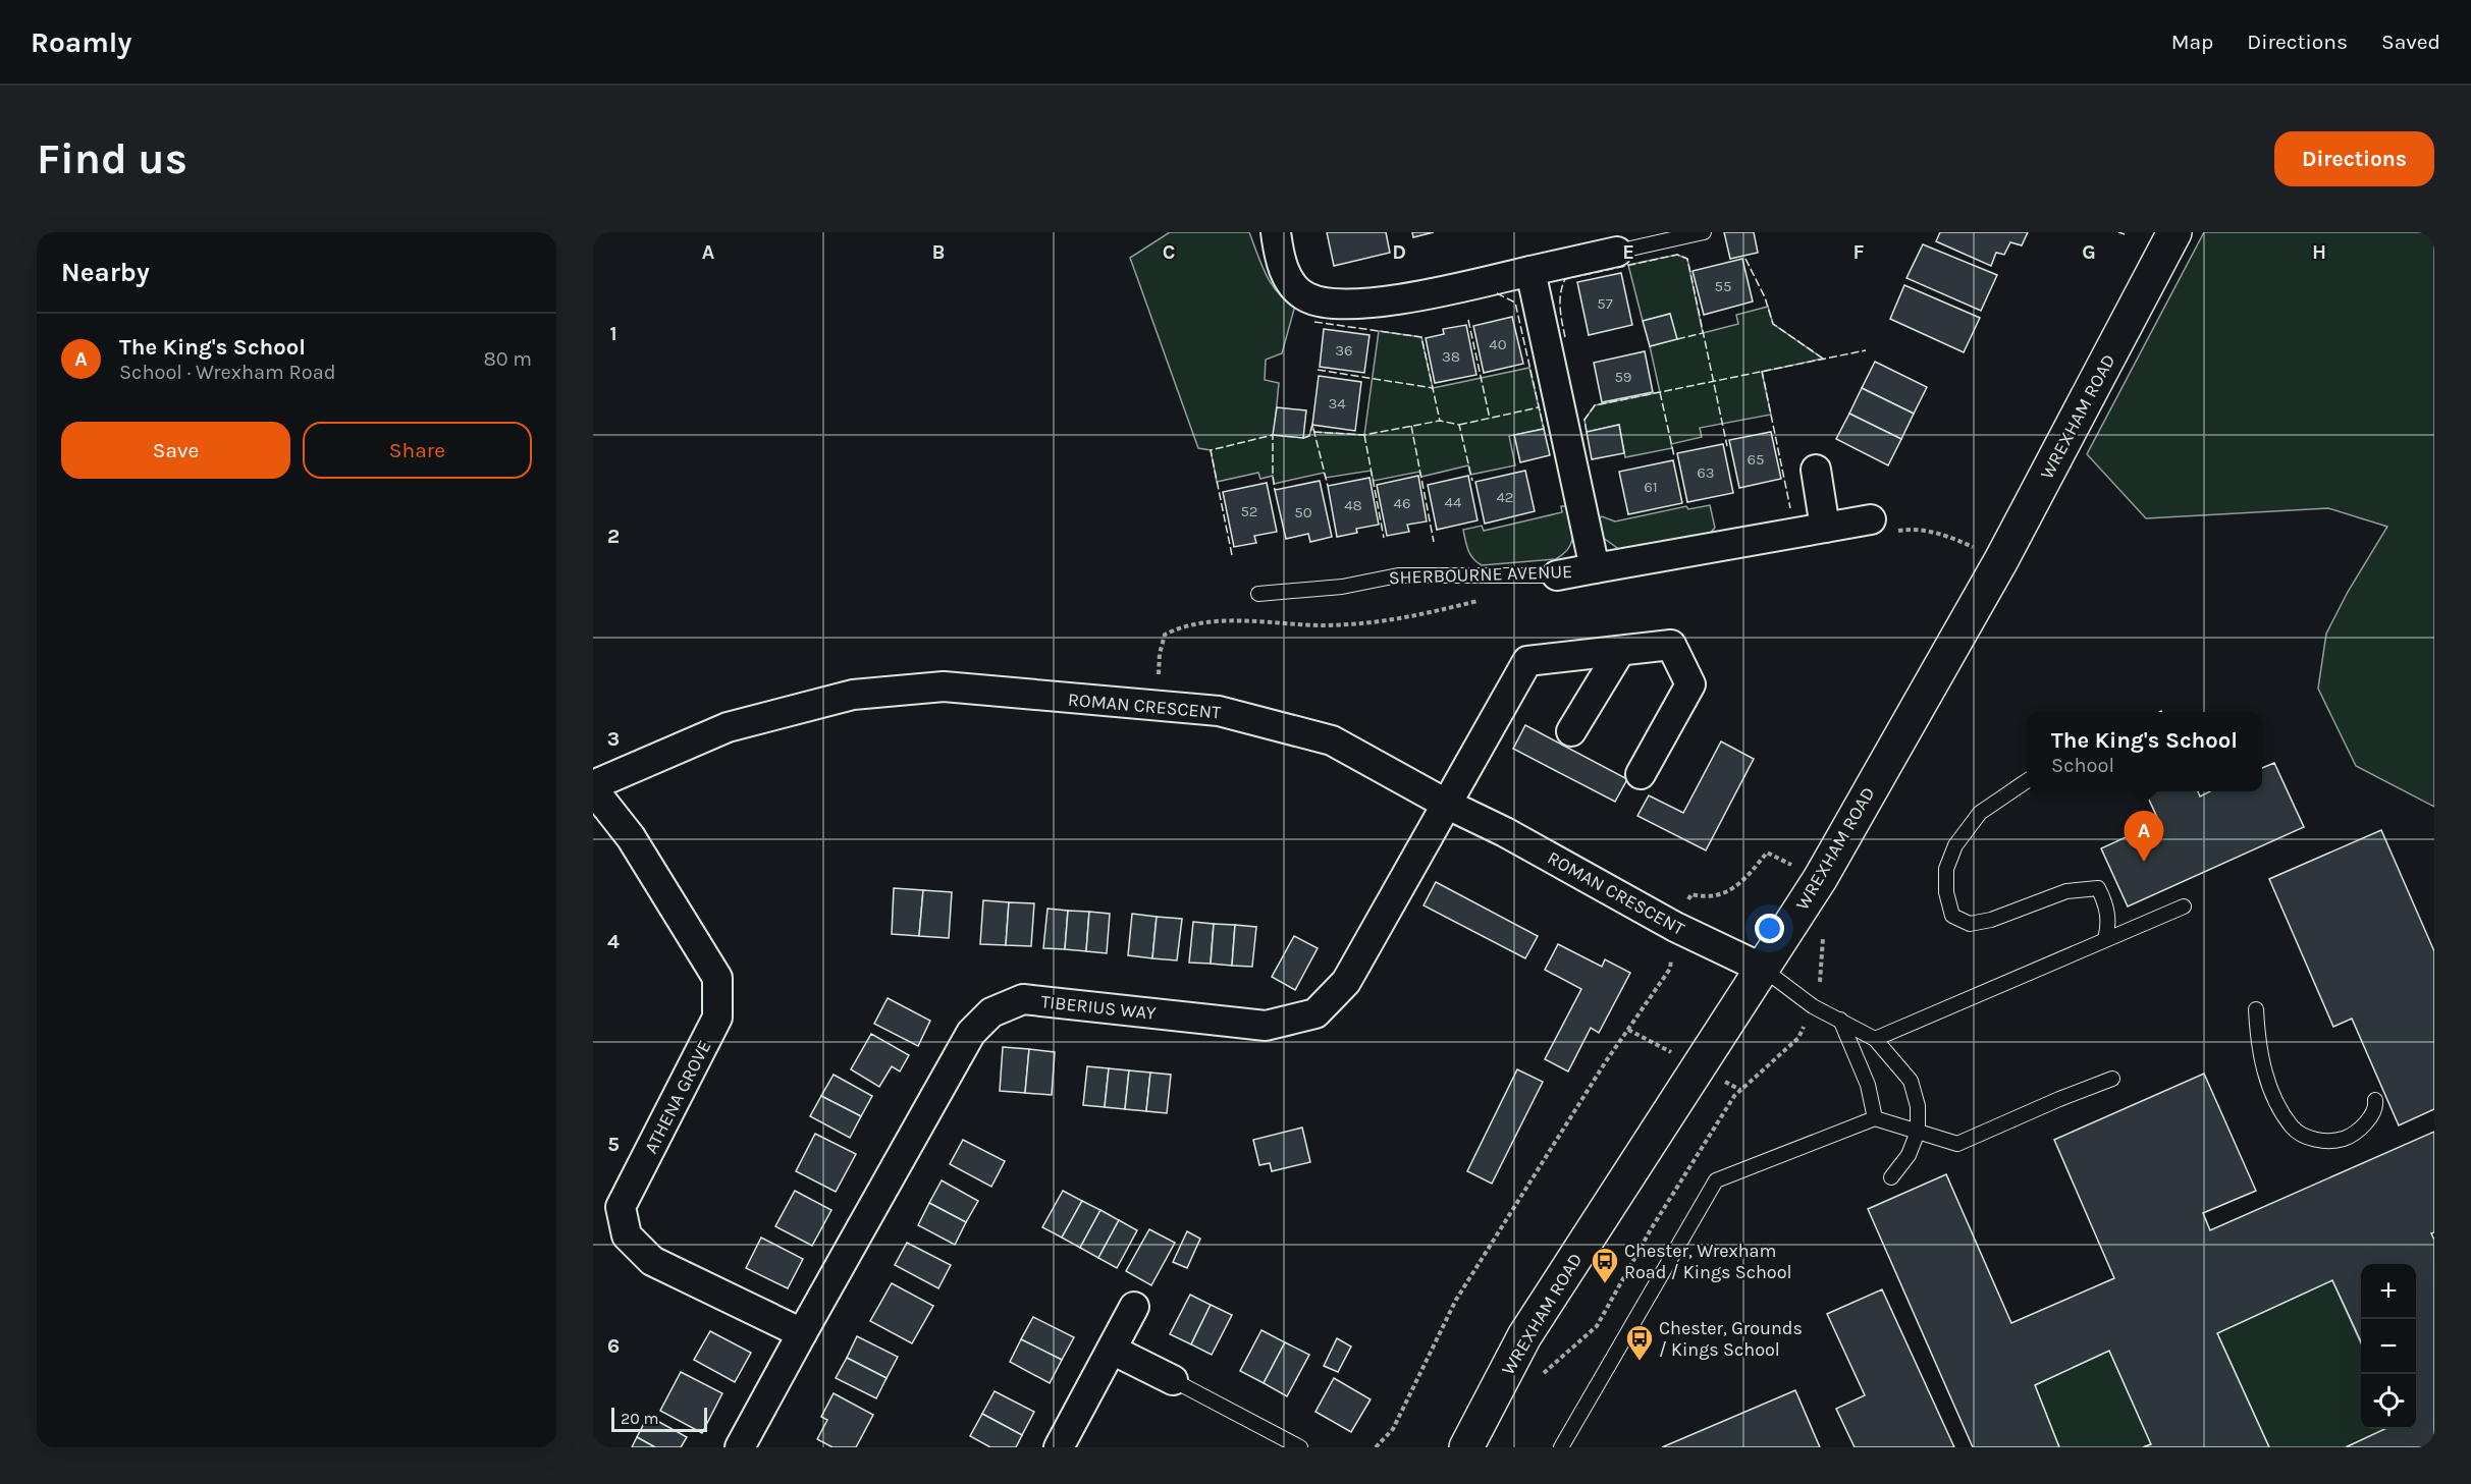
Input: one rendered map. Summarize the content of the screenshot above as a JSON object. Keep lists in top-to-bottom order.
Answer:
{
  "streets": {
    "highway": ["WREXHAM ROAD"],
    "street": [
      "SHERBOURNE AVENUE",
      "ROMAN CRESCENT",
      "TIBERIUS WAY",
      "ATHENA GROVE"
    ]
  },
  "crossings": [
    ["WREXHAM ROAD", "ROMAN CRESCENT"],
    ["ROMAN CRESCENT", "TIBERIUS WAY"],
    ["ROMAN CRESCENT", "ATHENA GROVE"],
    ["TIBERIUS WAY", "ATHENA GROVE"]
  ],
  "places": {
    "bus stop": ["Chester, Wrexham Road / Kings School", "Chester, Grounds / Kings School"]
  },
  "house_numbers": [
    "55",
    "57",
    "40",
    "36",
    "38",
    "59",
    "34",
    "65",
    "63",
    "61",
    "42",
    "44",
    "46",
    "48",
    "52",
    "50"
  ],
  "scale_bar": "20 m",
  "page": {
    "header": "Roamly",
    "nav": ["Map", "Directions", "Saved"],
    "buttons": [
      "Directions",
      ["Save", "Share"]
    ],
    "title": "Find us",
    "heading": "Nearby",
    "list": [
      {
        "mark": "A",
        "name": "The King's School",
        "note": "School · Wrexham Road",
        "value": "80 m"
      }
    ],
    "popup": ["The King's School", "School"],
    "pins": "A",
    "map_buttons": ["+", "−"],
    "scale": "20 m"
  },
  "grid": {
    "columns": [
      "A",
      "B",
      "C",
      "D",
      "E",
      "F",
      "G",
      "H"
    ],
    "rows": [
      "1",
      "2",
      "3",
      "4",
      "5",
      "6"
    ]
  }
}
